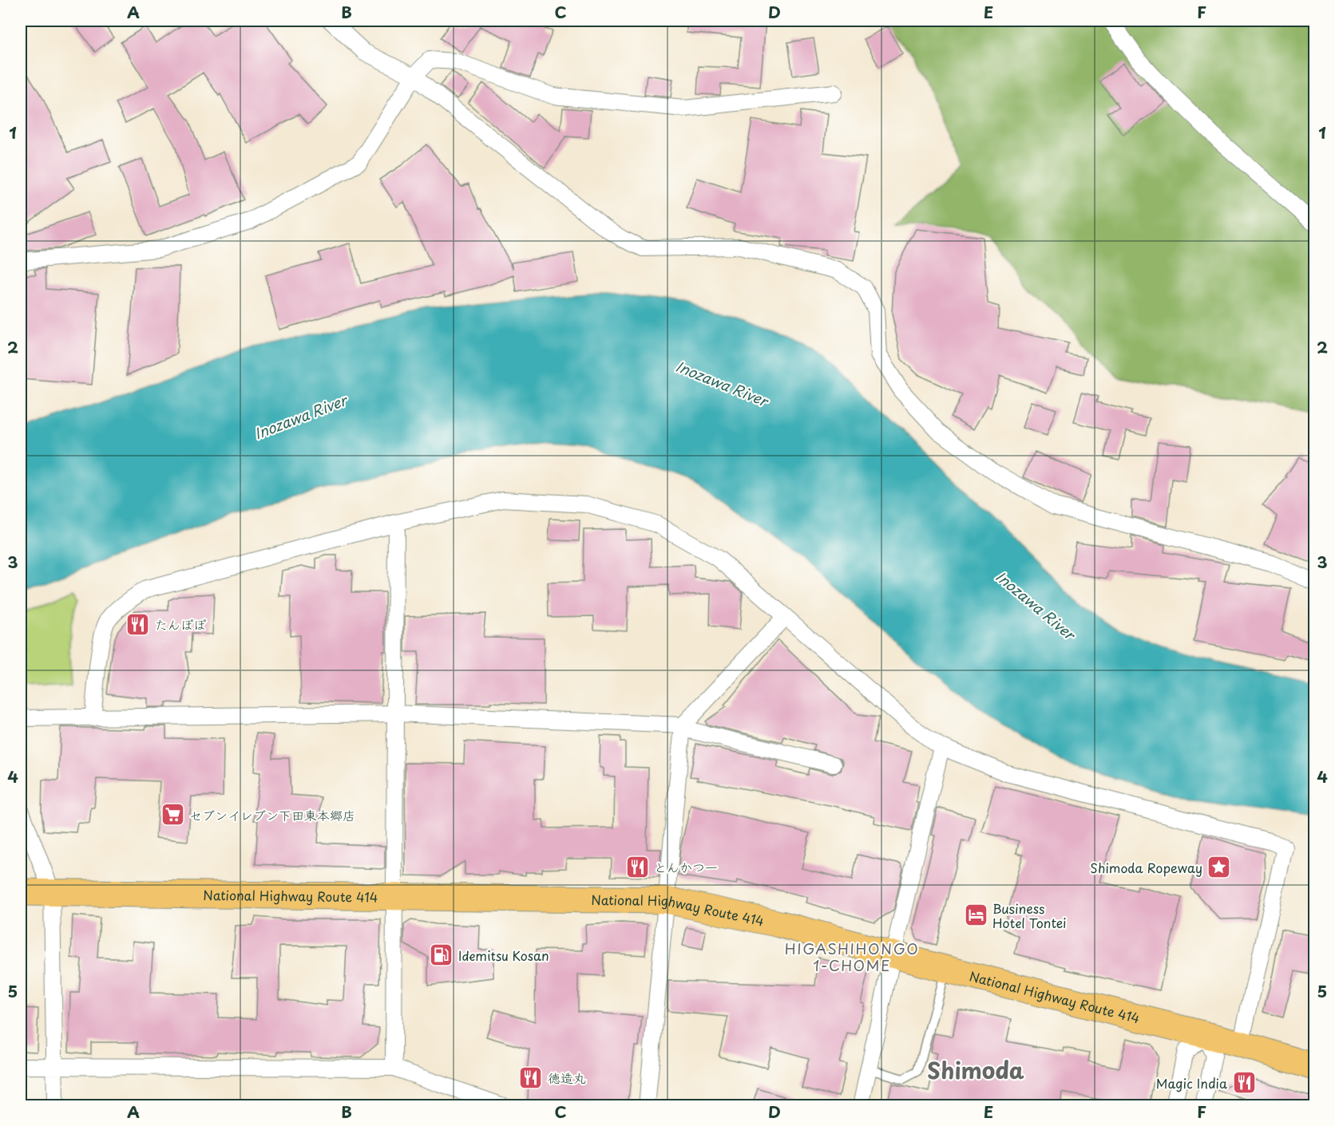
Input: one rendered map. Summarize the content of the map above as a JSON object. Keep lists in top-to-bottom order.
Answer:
{
  "streets": {
    "highway": ["National Highway Route 414"]
  },
  "districts": ["HIGASHIHONGO 1-CHOME", "Shimoda"],
  "water": ["Inozawa River"],
  "places": {
    "restaurant": [
      "たんぽぽ",
      "とんかつ一",
      "徳造丸",
      "Magic India"
    ],
    "supermarket": ["セブンイレブン下田東本郷店"],
    "place": ["Shimoda Ropeway"],
    "hotel": ["Business Hotel Tontei"],
    "fuel station": ["Idemitsu Kosan"]
  },
  "grid": {
    "columns": [
      "A",
      "B",
      "C",
      "D",
      "E",
      "F"
    ],
    "rows": [
      "1",
      "2",
      "3",
      "4",
      "5"
    ]
  }
}
